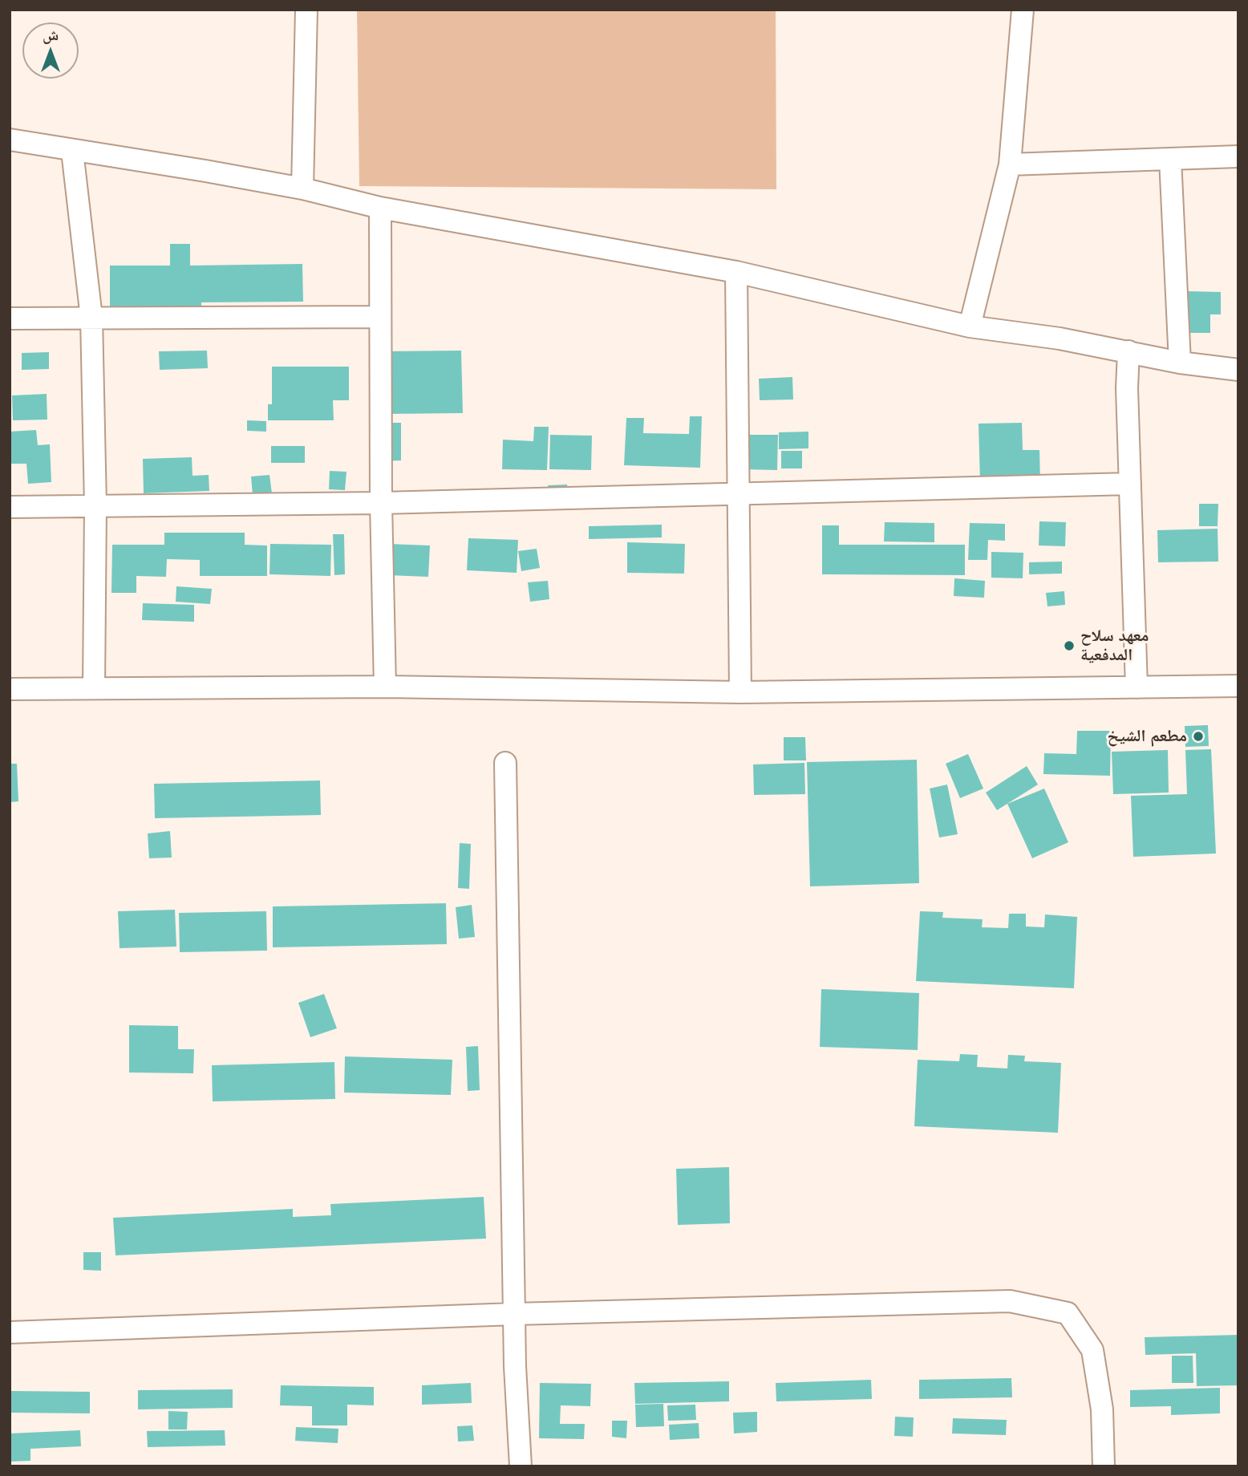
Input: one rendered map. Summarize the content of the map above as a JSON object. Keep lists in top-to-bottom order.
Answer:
{
  "places": ["معهد سلاح المدفعية", "مطعم الشيخ"],
  "north": "top"
}
